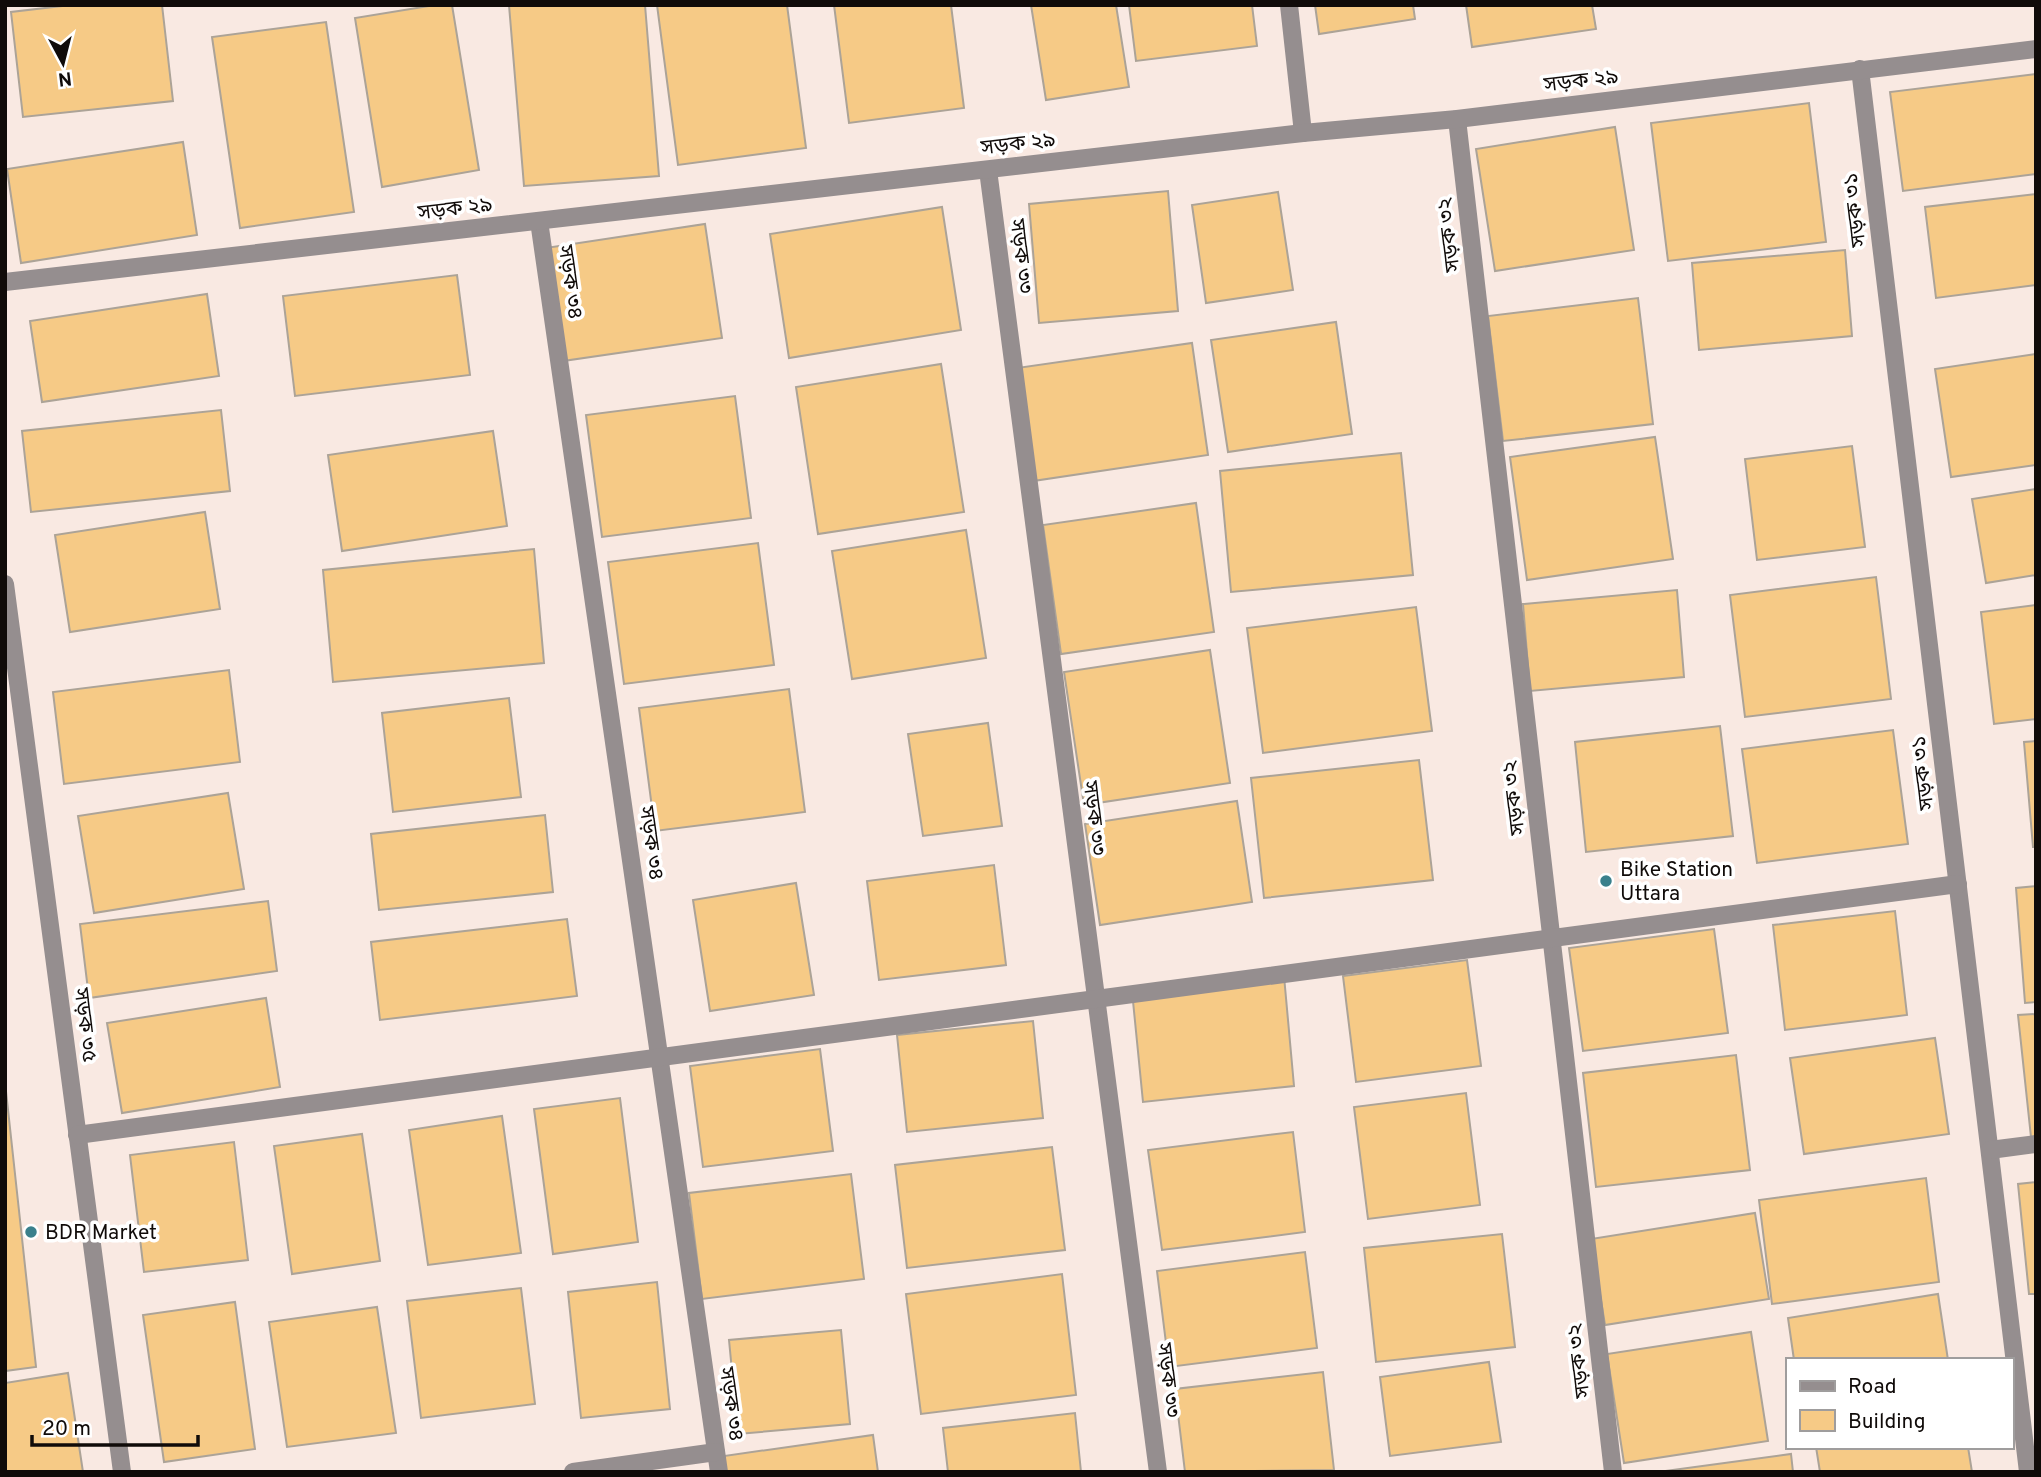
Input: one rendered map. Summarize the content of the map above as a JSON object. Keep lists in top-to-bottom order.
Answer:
{
  "streets": {
    "street": [
      "সড়ক ২৯",
      "সড়ক ৩১",
      "সড়ক ৩২",
      "সড়ক ৩৩",
      "সড়ক ৩৪",
      "সড়ক ৩৫"
    ]
  },
  "crossings": [
    ["সড়ক ২৯", "সড়ক ৩১"],
    ["সড়ক ২৯", "সড়ক ৩২"],
    ["সড়ক ২৯", "সড়ক ৩৩"],
    ["সড়ক ২৯", "সড়ক ৩৪"]
  ],
  "places": ["Bike Station Uttara", "BDR Market"],
  "legend": ["Road", "Building"],
  "scale_bar": "20 m",
  "north": "bottom"
}
